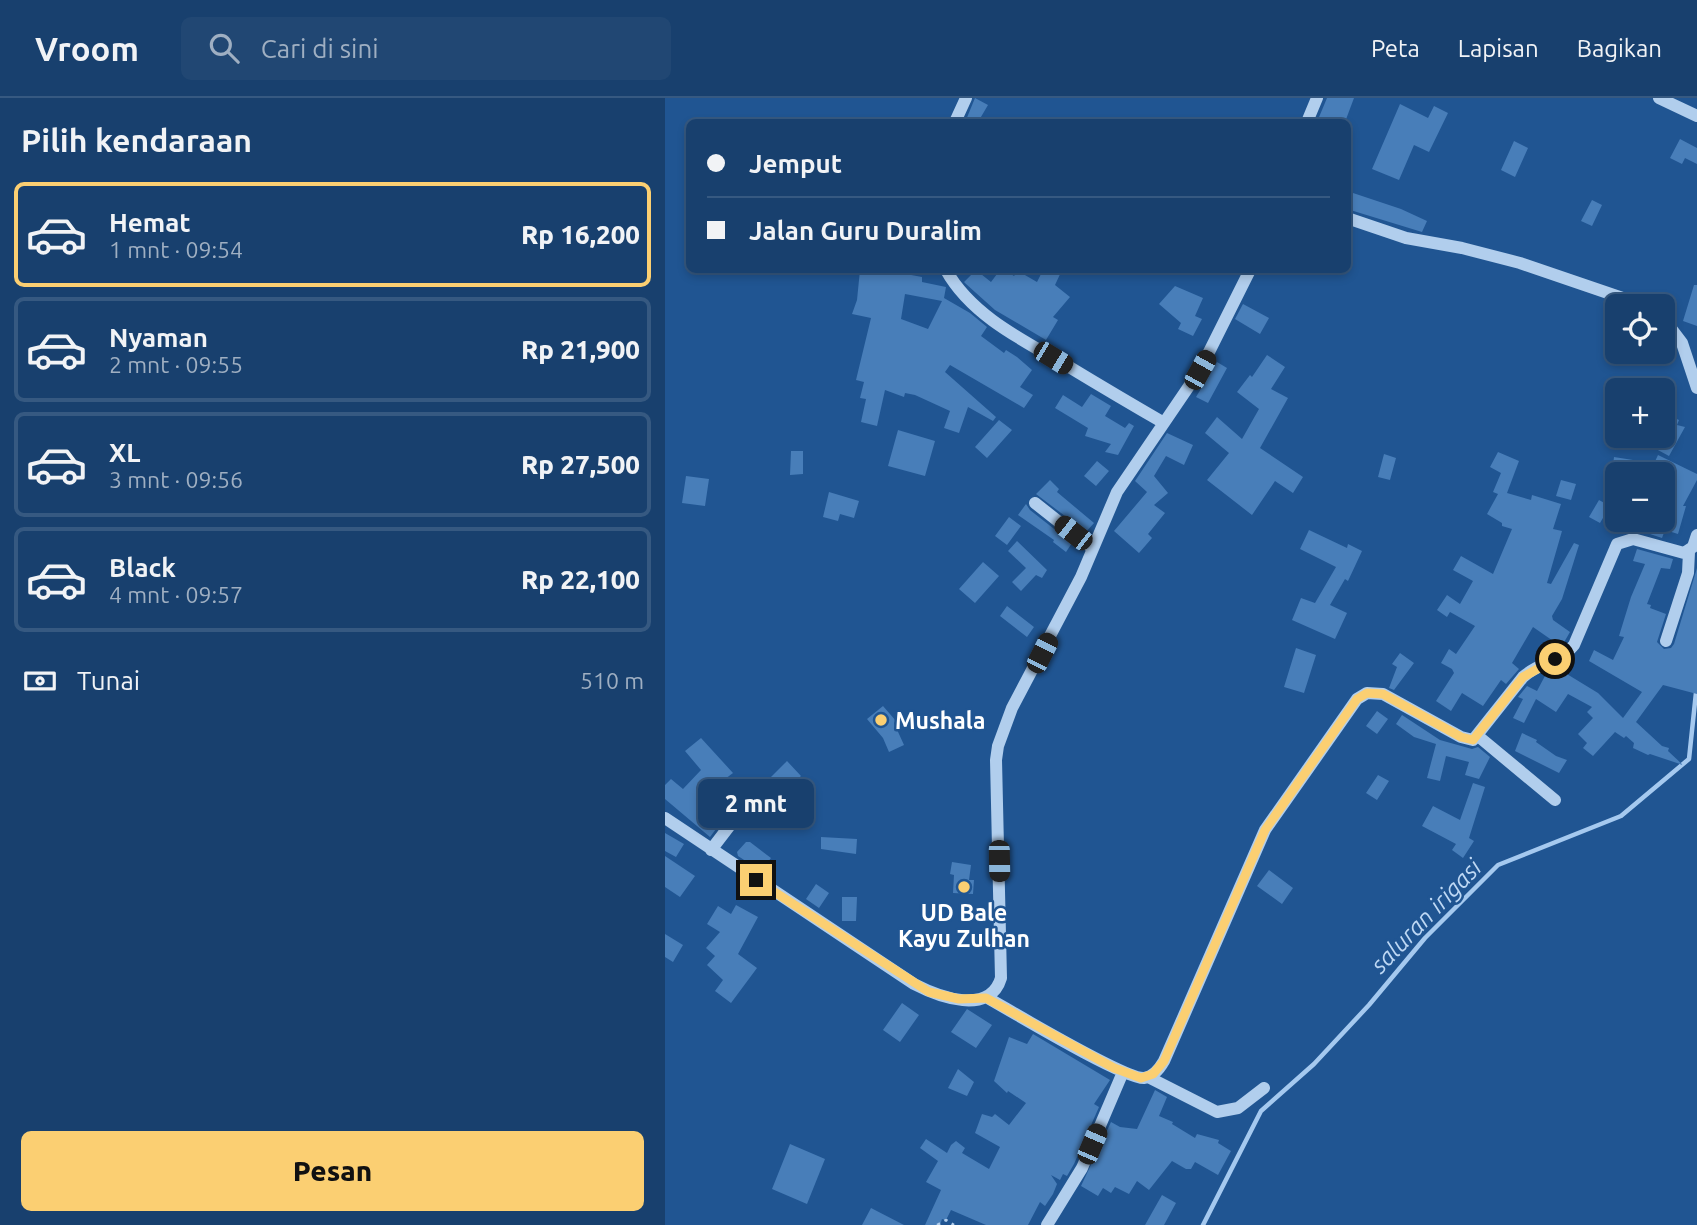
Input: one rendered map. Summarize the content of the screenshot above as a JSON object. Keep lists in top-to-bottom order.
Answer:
{
  "water": ["saluran irigasi"],
  "places": ["Mushala", "UD Bale Kayu Zulhan"],
  "page": {
    "header": "Vroom",
    "search": "Cari di sini",
    "nav": ["Peta", "Lapisan", "Bagikan"],
    "heading": "Pilih kendaraan",
    "banner": ["Jemput", "Jalan Guru Duralim"],
    "list": [
      {
        "name": "Hemat",
        "note": "1 mnt · 09:54",
        "value": "Rp 16,200"
      },
      {
        "name": "Nyaman",
        "note": "2 mnt · 09:55",
        "value": "Rp 21,900"
      },
      {
        "name": "XL",
        "note": "3 mnt · 09:56",
        "value": "Rp 27,500"
      },
      {
        "name": "Black",
        "note": "4 mnt · 09:57",
        "value": "Rp 22,100"
      }
    ],
    "map_buttons": ["+", "−"],
    "pay": ["Tunai", "510 m"],
    "bubble": "2 mnt",
    "buttons": "Pesan"
  }
}
